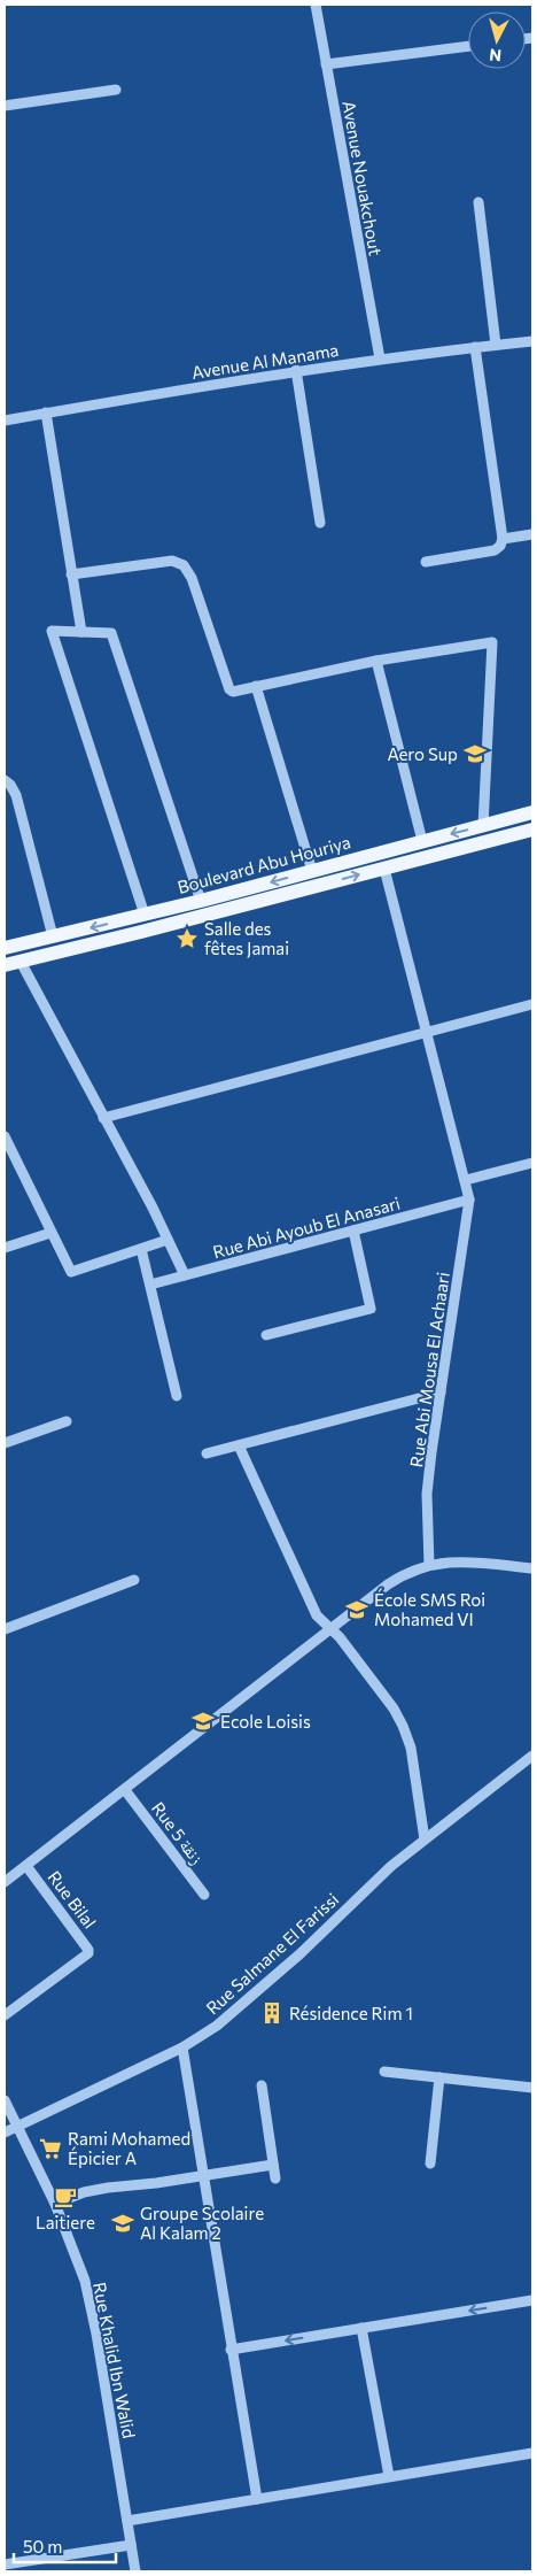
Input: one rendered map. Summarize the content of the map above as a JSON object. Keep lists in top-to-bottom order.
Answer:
{
  "streets": {
    "main road": ["Boulevard Abu Houriya"],
    "street": [
      "Avenue Nouakchout",
      "Avenue Al Manama",
      "Rue Abi Ayoub El Anasari",
      "Rue Abi Mousa El Achaari",
      "Rue 5 زنقة",
      "Rue Bilal",
      "Rue Salmane El Farissi",
      "Rue Khalid Ibn Walid"
    ]
  },
  "crossings": [
    ["Avenue Nouakchout", "Avenue Al Manama"],
    ["Boulevard Abu Houriya", "Rue Abi Mousa El Achaari"],
    ["Rue Abi Ayoub El Anasari", "Rue Abi Mousa El Achaari"],
    ["Rue Salmane El Farissi", "Rue Khalid Ibn Walid"]
  ],
  "places": {
    "school or university": [
      "Aero Sup",
      "École SMS Roi Mohamed VI",
      "Ecole Loisis",
      "Groupe Scolaire Al Kalam 2"
    ],
    "place": ["Salle des fêtes Jamai"],
    "building": ["Résidence Rim 1"],
    "supermarket": ["Rami Mohamed Épicier A"],
    "cafe": ["Laitiere"]
  },
  "scale_bar": "50 m",
  "north": "bottom"
}
